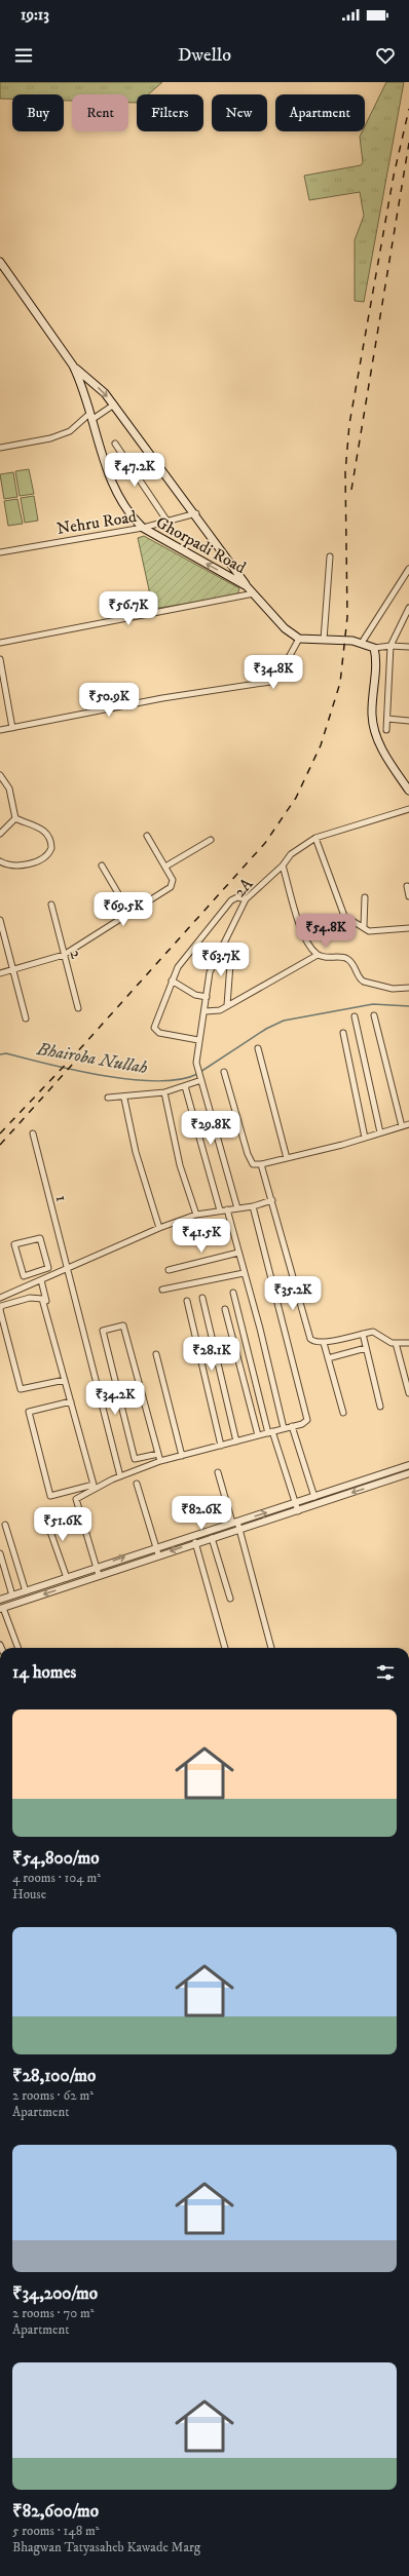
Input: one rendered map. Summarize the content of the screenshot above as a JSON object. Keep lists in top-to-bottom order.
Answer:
{
  "streets": {
    "main road": ["Ghorpadi Road"],
    "street": [
      "Nehru Road",
      "2A",
      "2",
      "1"
    ]
  },
  "crossings": [
    ["Nehru Road", "Ghorpadi Road"]
  ],
  "water": ["Bhairoba Nullah"],
  "page": {
    "status": "19:13",
    "header": "Dwello",
    "chip": [
      "Buy",
      "Rent",
      "Filters",
      "New",
      "Apartment"
    ],
    "price": [
      "₹47.2K",
      "₹56.7K",
      "₹34.8K",
      "₹50.9K",
      "₹69.5K",
      "₹54.8K",
      "₹63.7K",
      "₹29.8K",
      "₹41.5K",
      "₹35.2K",
      "₹28.1K",
      "₹34.2K",
      "₹82.6K",
      "₹51.6K"
    ],
    "heading": "14 homes",
    "list": [
      {
        "name": "₹54,800/mo",
        "note": "4 rooms · 104 m² · House"
      },
      {
        "name": "₹28,100/mo",
        "note": "2 rooms · 62 m² · Apartment"
      },
      {
        "name": "₹34,200/mo",
        "note": "2 rooms · 70 m² · Apartment"
      },
      {
        "name": "₹82,600/mo",
        "note": "5 rooms · 148 m² · Bhagwan Tatyasaheb Kawade Marg"
      }
    ]
  }
}
